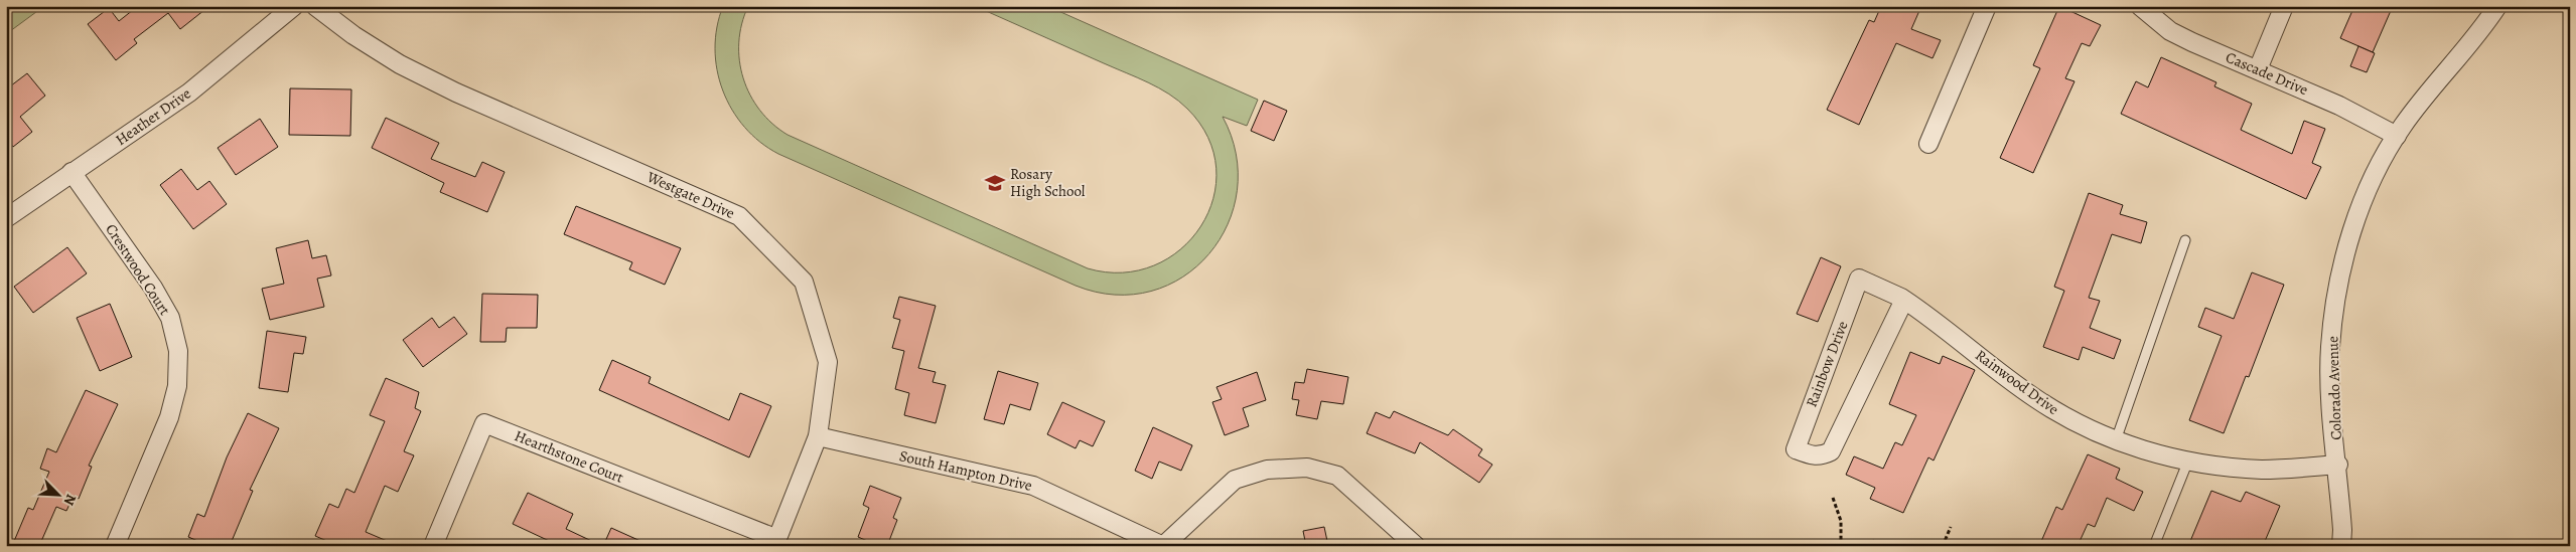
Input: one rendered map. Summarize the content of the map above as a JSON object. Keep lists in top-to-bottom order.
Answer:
{
  "streets": {
    "street": [
      "Cascade Drive",
      "Heather Drive",
      "Westgate Drive",
      "Crestwood Court",
      "Rainbow Drive",
      "Rainwood Drive",
      "Colorado Avenue",
      "Hearthstone Court",
      "South Hampton Drive"
    ]
  },
  "crossings": [
    ["Cascade Drive", "Colorado Avenue"],
    ["Heather Drive", "Crestwood Court"],
    ["Westgate Drive", "Hearthstone Court"],
    ["Westgate Drive", "South Hampton Drive"],
    ["Rainbow Drive", "Rainwood Drive"],
    ["Rainwood Drive", "Colorado Avenue"]
  ],
  "places": {
    "school or university": ["Rosary High School"]
  },
  "north": "bottom right"
}
